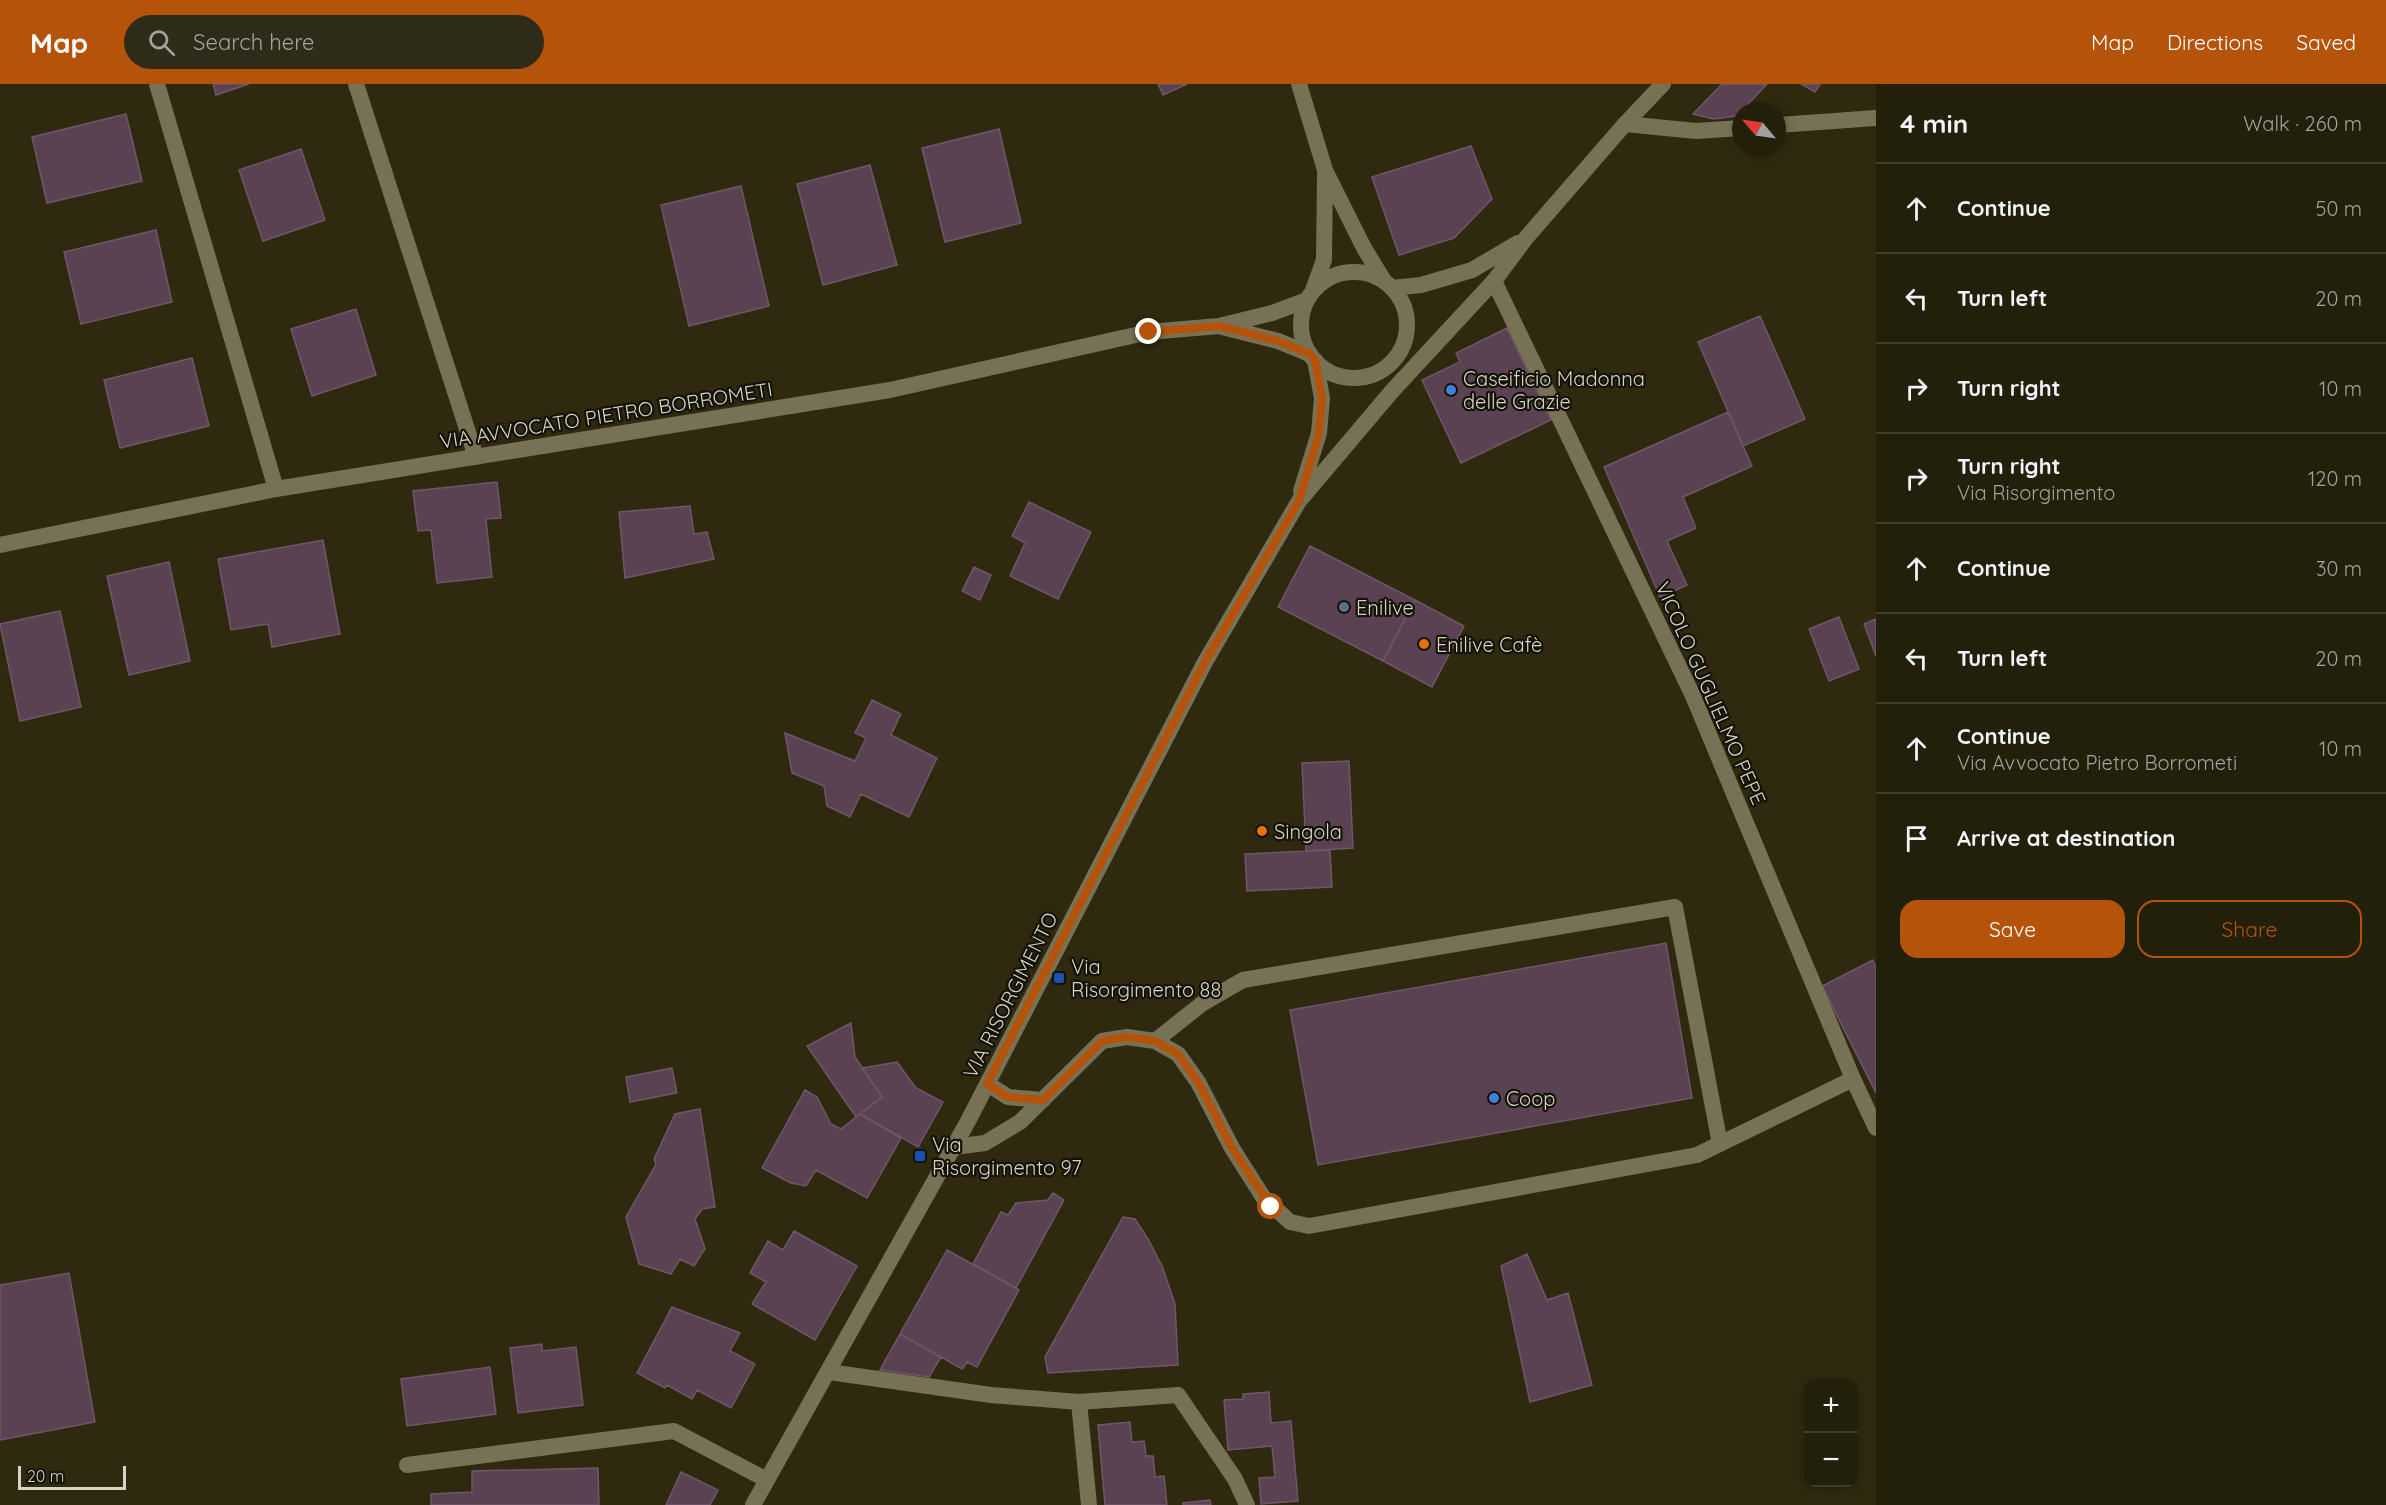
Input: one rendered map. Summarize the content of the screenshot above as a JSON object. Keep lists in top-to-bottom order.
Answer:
{
  "streets": {
    "street": ["VIA AVVOCATO PIETRO BORROMETI", "VICOLO GUGLIELMO PEPE", "VIA RISORGIMENTO"]
  },
  "places": {
    "other": [
      "Caseificio Madonna delle Grazie",
      "Enilive",
      "Enilive Cafè",
      "Singola",
      "Coop"
    ],
    "transit": ["Via Risorgimento 88", "Via Risorgimento 97"]
  },
  "scale_bar": "20 m",
  "north": "top left",
  "page": {
    "header": "Map",
    "search": "Search here",
    "nav": ["Map", "Directions", "Saved"],
    "heading": ["4 min", "Walk · 260 m"],
    "list": [
      ["Continue", "50 m"],
      ["Turn left", "20 m"],
      ["Turn right", "10 m"],
      ["Turn right", "Via Risorgimento", "120 m"],
      ["Continue", "30 m"],
      ["Turn left", "20 m"],
      ["Continue", "Via Avvocato Pietro Borrometi", "10 m"],
      "Arrive at destination"
    ],
    "buttons": ["Save", "Share"],
    "map_buttons": ["+", "−"],
    "scale": "20 m"
  }
}
